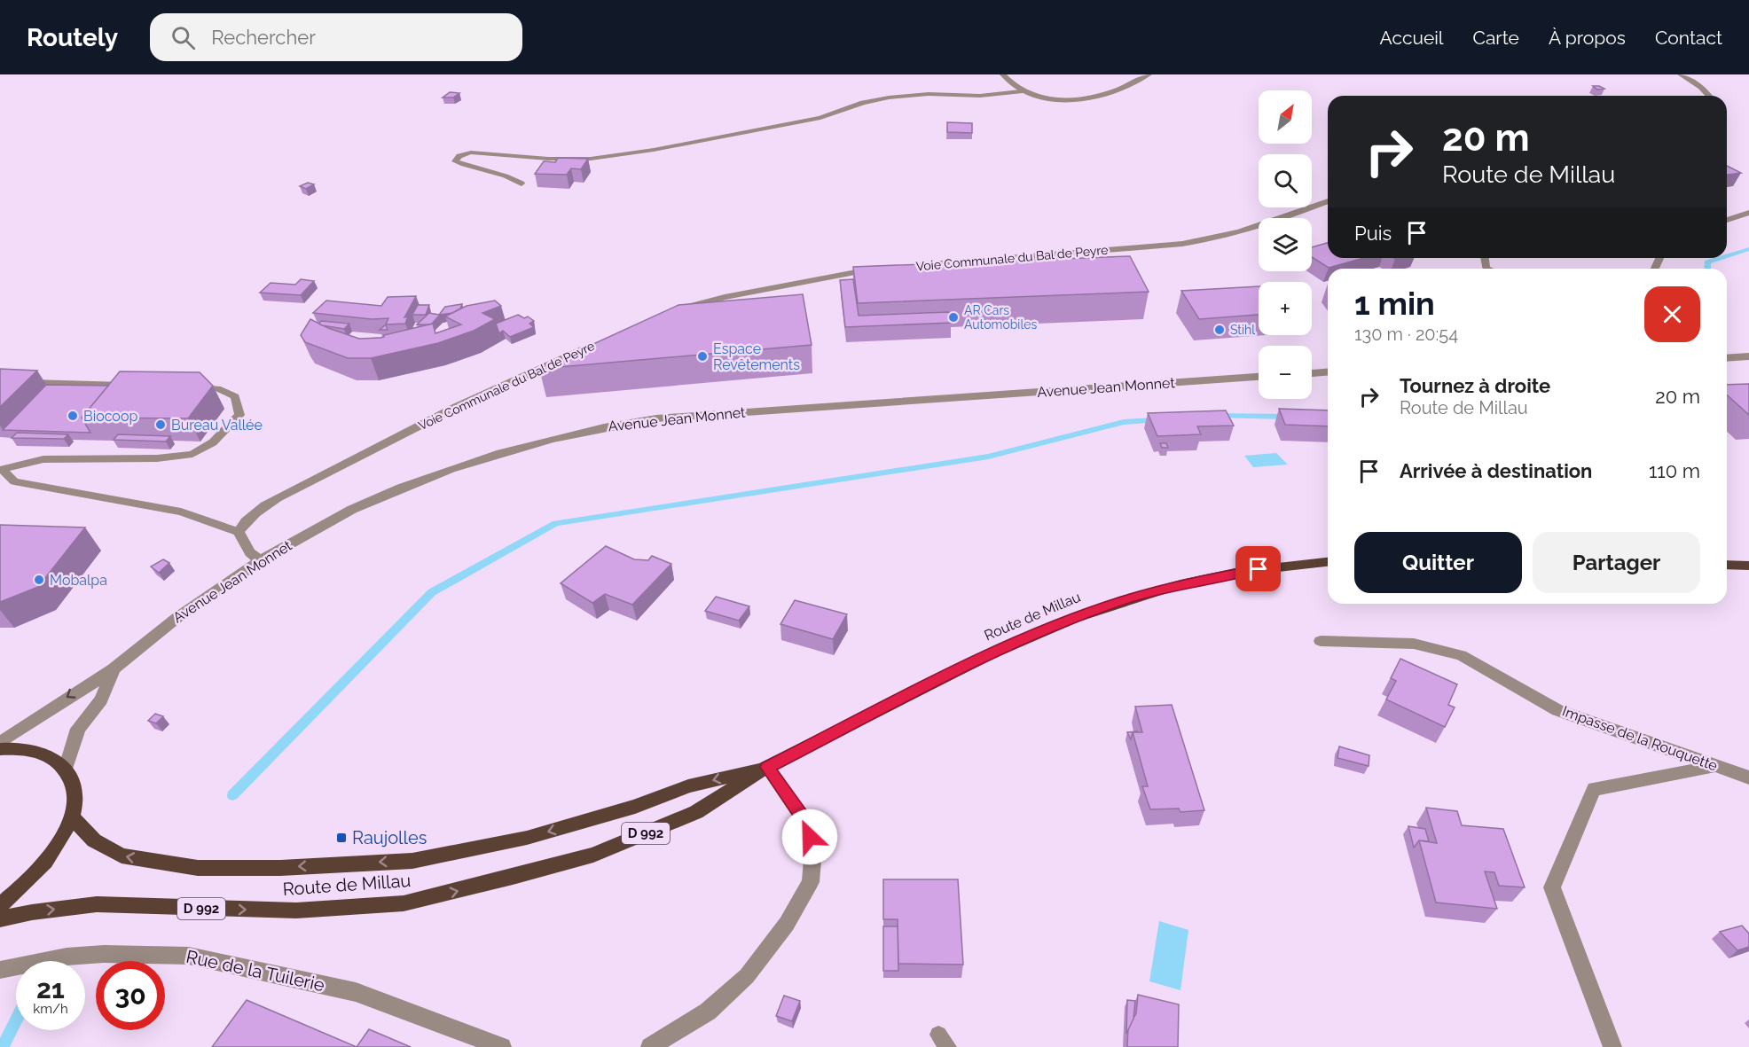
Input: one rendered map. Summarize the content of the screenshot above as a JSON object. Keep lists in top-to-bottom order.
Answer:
{
  "streets": {
    "main road": ["Route de Millau", "D 992"],
    "street": [
      "Voie Communale du Bal de Peyre",
      "Avenue Jean Monnet",
      "Impasse de la Rouquette",
      "Rue de la Tuilerie"
    ]
  },
  "places": {
    "other": [
      "AR Cars Automobiles",
      "Stihl",
      "Espace Revêtements",
      "Biocoop",
      "Bureau Vallée",
      "Mobalpa"
    ],
    "transit": ["Raujolles"]
  },
  "north": "top right",
  "page": {
    "header": "Routely",
    "search": "Rechercher",
    "nav": [
      "Accueil",
      "Carte",
      "À propos",
      "Contact"
    ],
    "map_buttons": ["+", "−"],
    "turn": ["20 m", "Route de Millau"],
    "then": "Puis",
    "heading": ["1 min", "130 m · 20:54"],
    "list": [
      {
        "name": "Tournez à droite",
        "note": "Route de Millau",
        "value": "20 m"
      },
      {
        "name": "Arrivée à destination",
        "value": "110 m"
      }
    ],
    "buttons": ["Quitter", "Partager"],
    "speed": "21 km/h",
    "limit": "30"
  }
}
